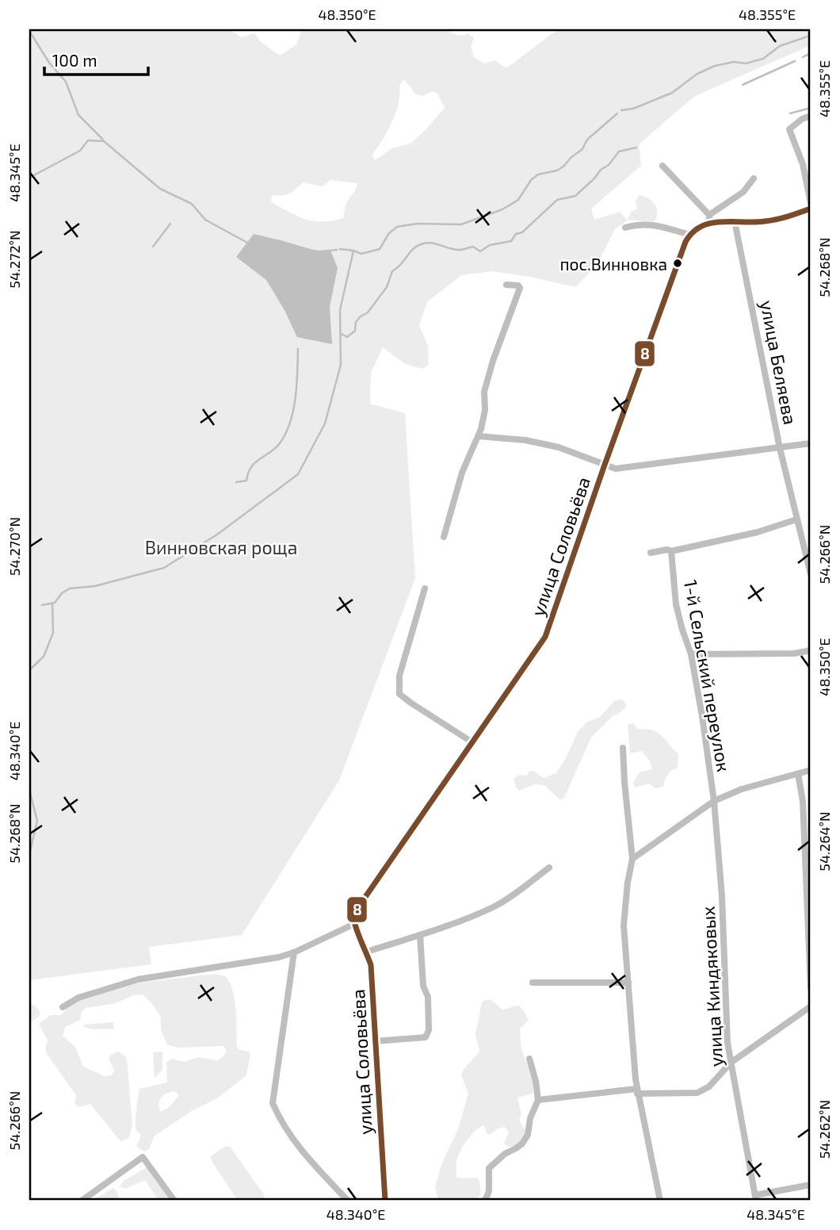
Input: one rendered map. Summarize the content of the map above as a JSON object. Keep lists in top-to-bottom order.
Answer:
{
  "streets": {
    "street": [
      "улица Беляева",
      "улица Соловьёва",
      "1-й Сельский переулок",
      "улица Киндяковых"
    ]
  },
  "crossings": [
    ["1-й Сельский переулок", "улица Киндяковых"]
  ],
  "parks": ["Винновская роща"],
  "places": ["пос.Винновка"],
  "lines": ["transit line 8"],
  "scale_bar": "100 m",
  "coordinates": [
    "48.350°E",
    "48.355°E",
    "48.345°E",
    "54.272°N",
    "54.268°N",
    "54.270°N",
    "54.266°N",
    "48.340°E",
    "54.264°N",
    "54.262°N"
  ]
}
